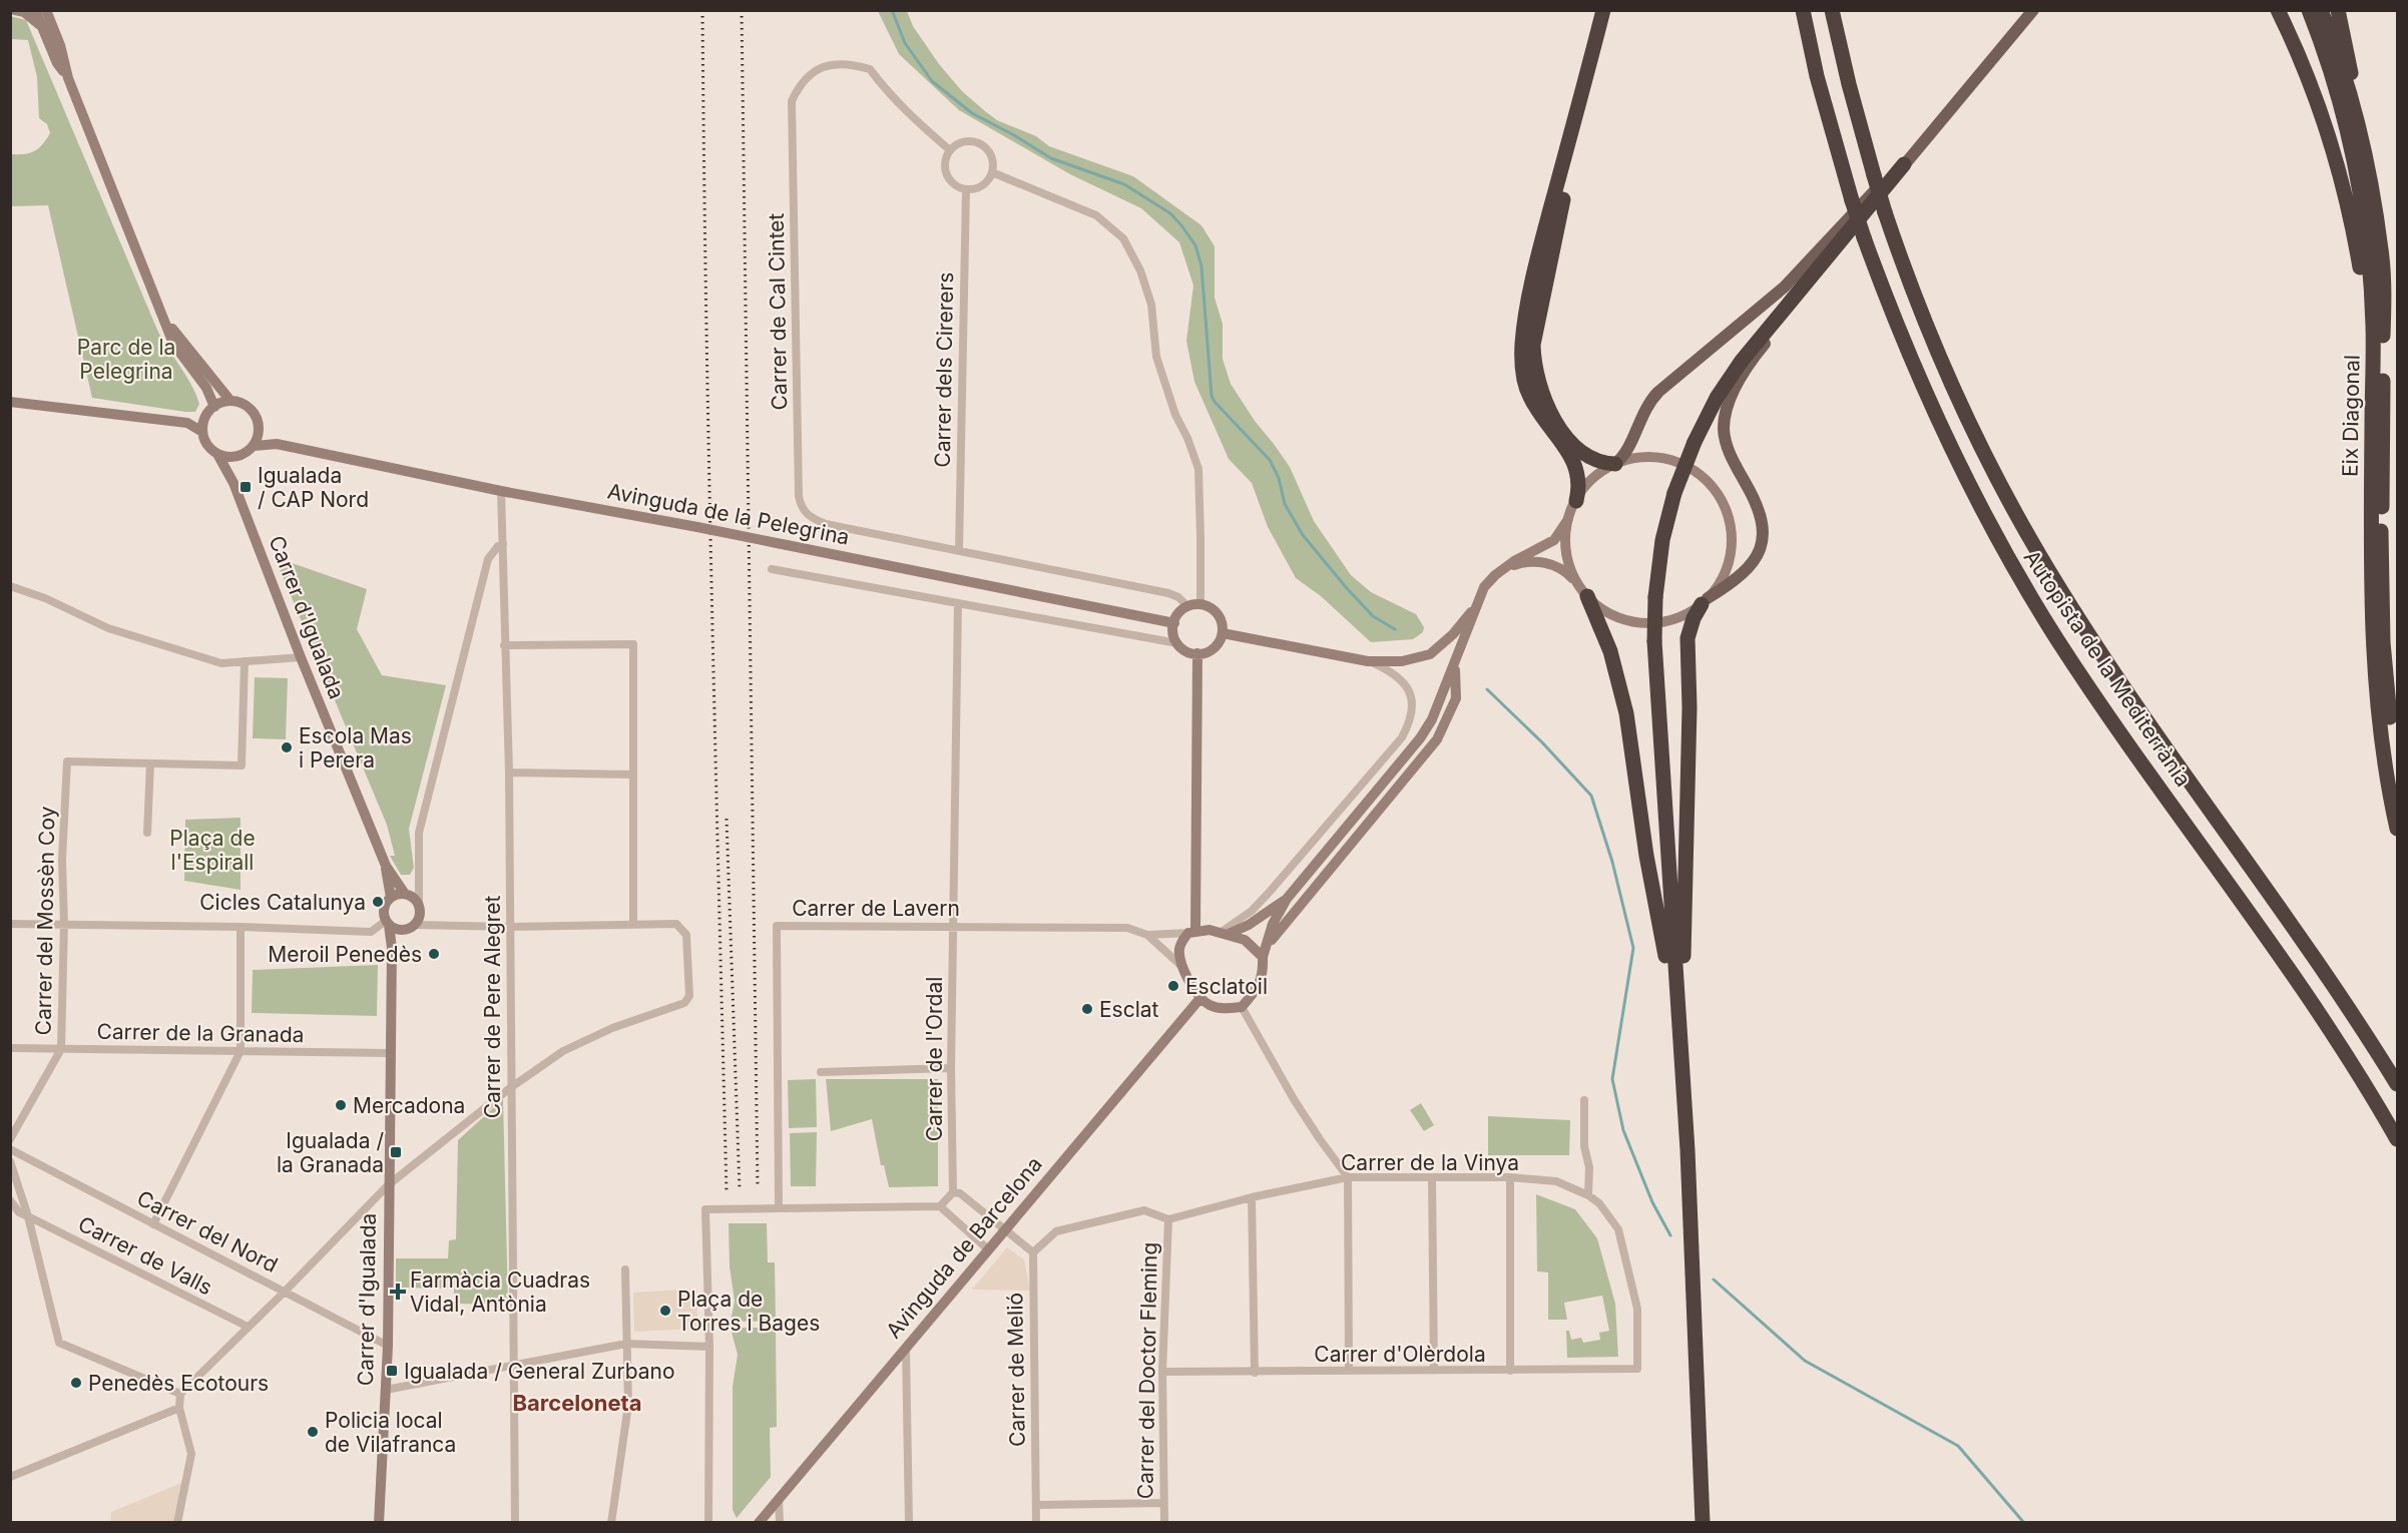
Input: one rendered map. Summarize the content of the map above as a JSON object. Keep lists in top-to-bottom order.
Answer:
{
  "streets": {
    "highway": ["Eix Diagonal", "Autopista de la Mediterrània"],
    "street": [
      "Carrer de Cal Cintet",
      "Carrer dels Cirerers",
      "Avinguda de la Pelegrina",
      "Carrer d'Igualada",
      "Carrer de Lavern",
      "Carrer del Mossèn Coy",
      "Carrer de Pere Alegret",
      "Carrer de la Granada",
      "Carrer de l'Ordal",
      "Carrer de la Vinya",
      "Carrer del Nord",
      "Avinguda de Barcelona",
      "Carrer de Valls",
      "Carrer d'Olèrdola",
      "Carrer de Melió",
      "Carrer del Doctor Fleming"
    ]
  },
  "crossings": [
    ["Carrer de Cal Cintet", "Carrer dels Cirerers"],
    ["Carrer de Cal Cintet", "Avinguda de la Pelegrina"],
    ["Carrer dels Cirerers", "Avinguda de la Pelegrina"],
    ["Avinguda de la Pelegrina", "Carrer d'Igualada"],
    ["Avinguda de la Pelegrina", "Carrer de Pere Alegret"],
    ["Carrer d'Igualada", "Carrer de la Granada"],
    ["Carrer d'Igualada", "Carrer del Nord"],
    ["Carrer de Lavern", "Carrer de l'Ordal"],
    ["Carrer de Lavern", "Avinguda de Barcelona"],
    ["Carrer del Mossèn Coy", "Carrer de la Granada"],
    ["Carrer de la Vinya", "Carrer d'Olèrdola"],
    ["Carrer de la Vinya", "Carrer del Doctor Fleming"],
    ["Carrer d'Olèrdola", "Carrer del Doctor Fleming"]
  ],
  "districts": ["Barceloneta"],
  "parks": ["Parc de la Pelegrina", "Plaça de l'Espirall"],
  "places": {
    "transit": ["Igualada / CAP Nord", "Igualada / la Granada", "Igualada / General Zurbano"],
    "other": [
      "Escola Mas i Perera",
      "Cicles Catalunya",
      "Meroil Penedès",
      "Esclatoil",
      "Esclat",
      "Mercadona",
      "Plaça de Torres i Bages",
      "Penedès Ecotours",
      "Policia local de Vilafranca"
    ],
    "health": ["Farmàcia Cuadras Vidal, Antònia"]
  }
}
